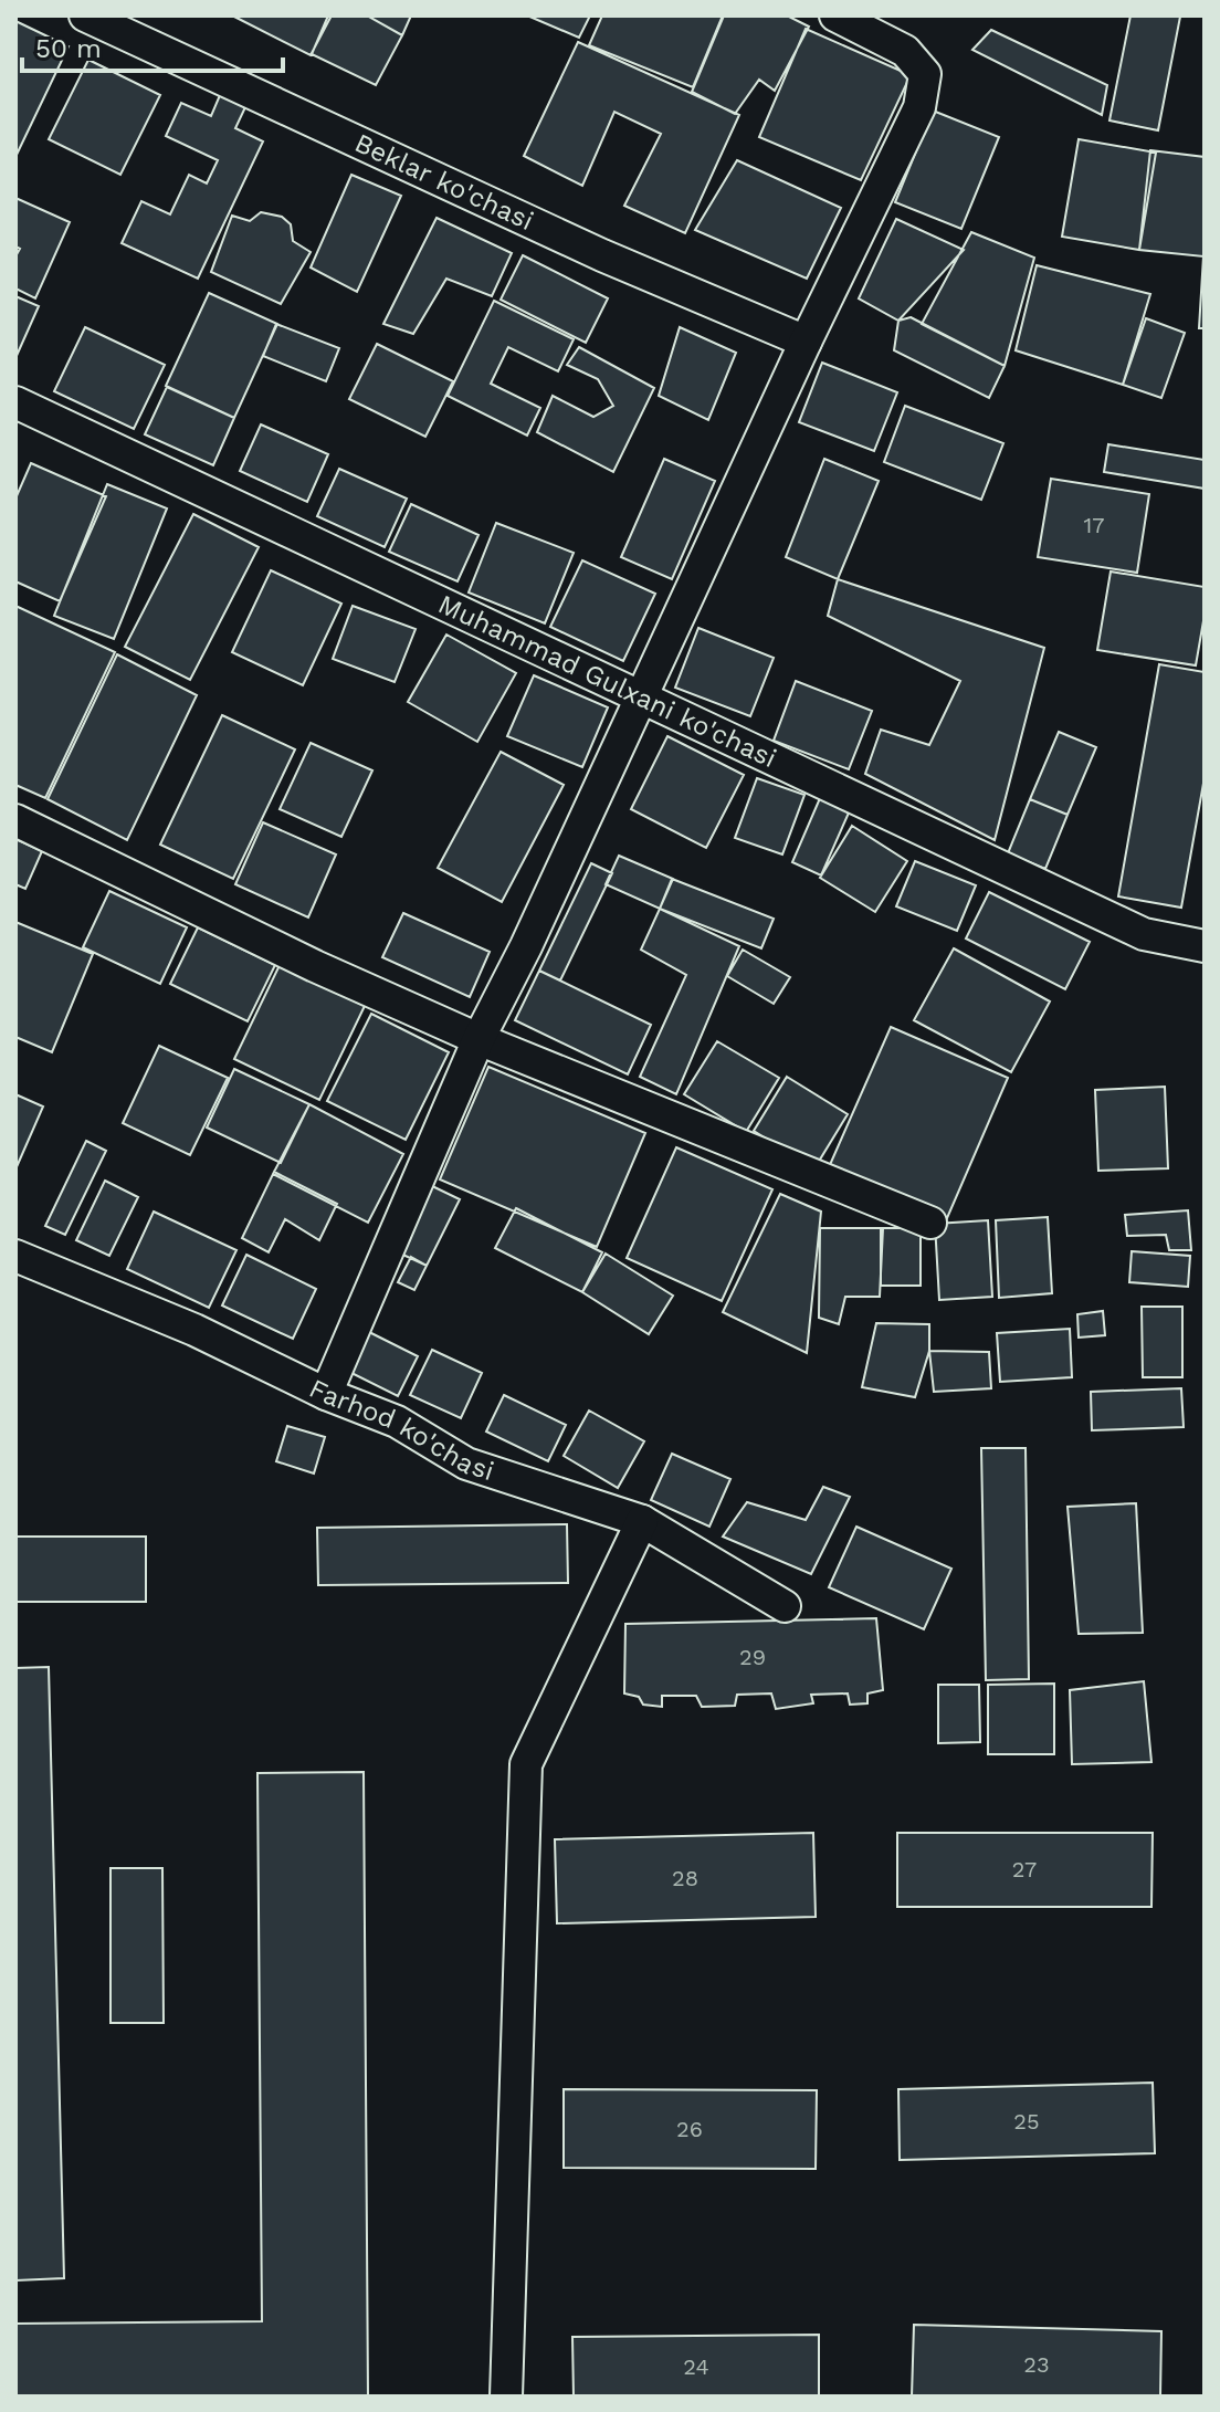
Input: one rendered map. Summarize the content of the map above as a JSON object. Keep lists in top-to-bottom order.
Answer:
{
  "streets": {
    "street": ["Beklar ko'chasi", "Muhammad Gulxani ko'chasi", "Farhod ko'chasi"]
  },
  "house_numbers": [
    "17",
    "29",
    "27",
    "28",
    "25",
    "26",
    "23",
    "24"
  ],
  "scale_bar": "50 m"
}
